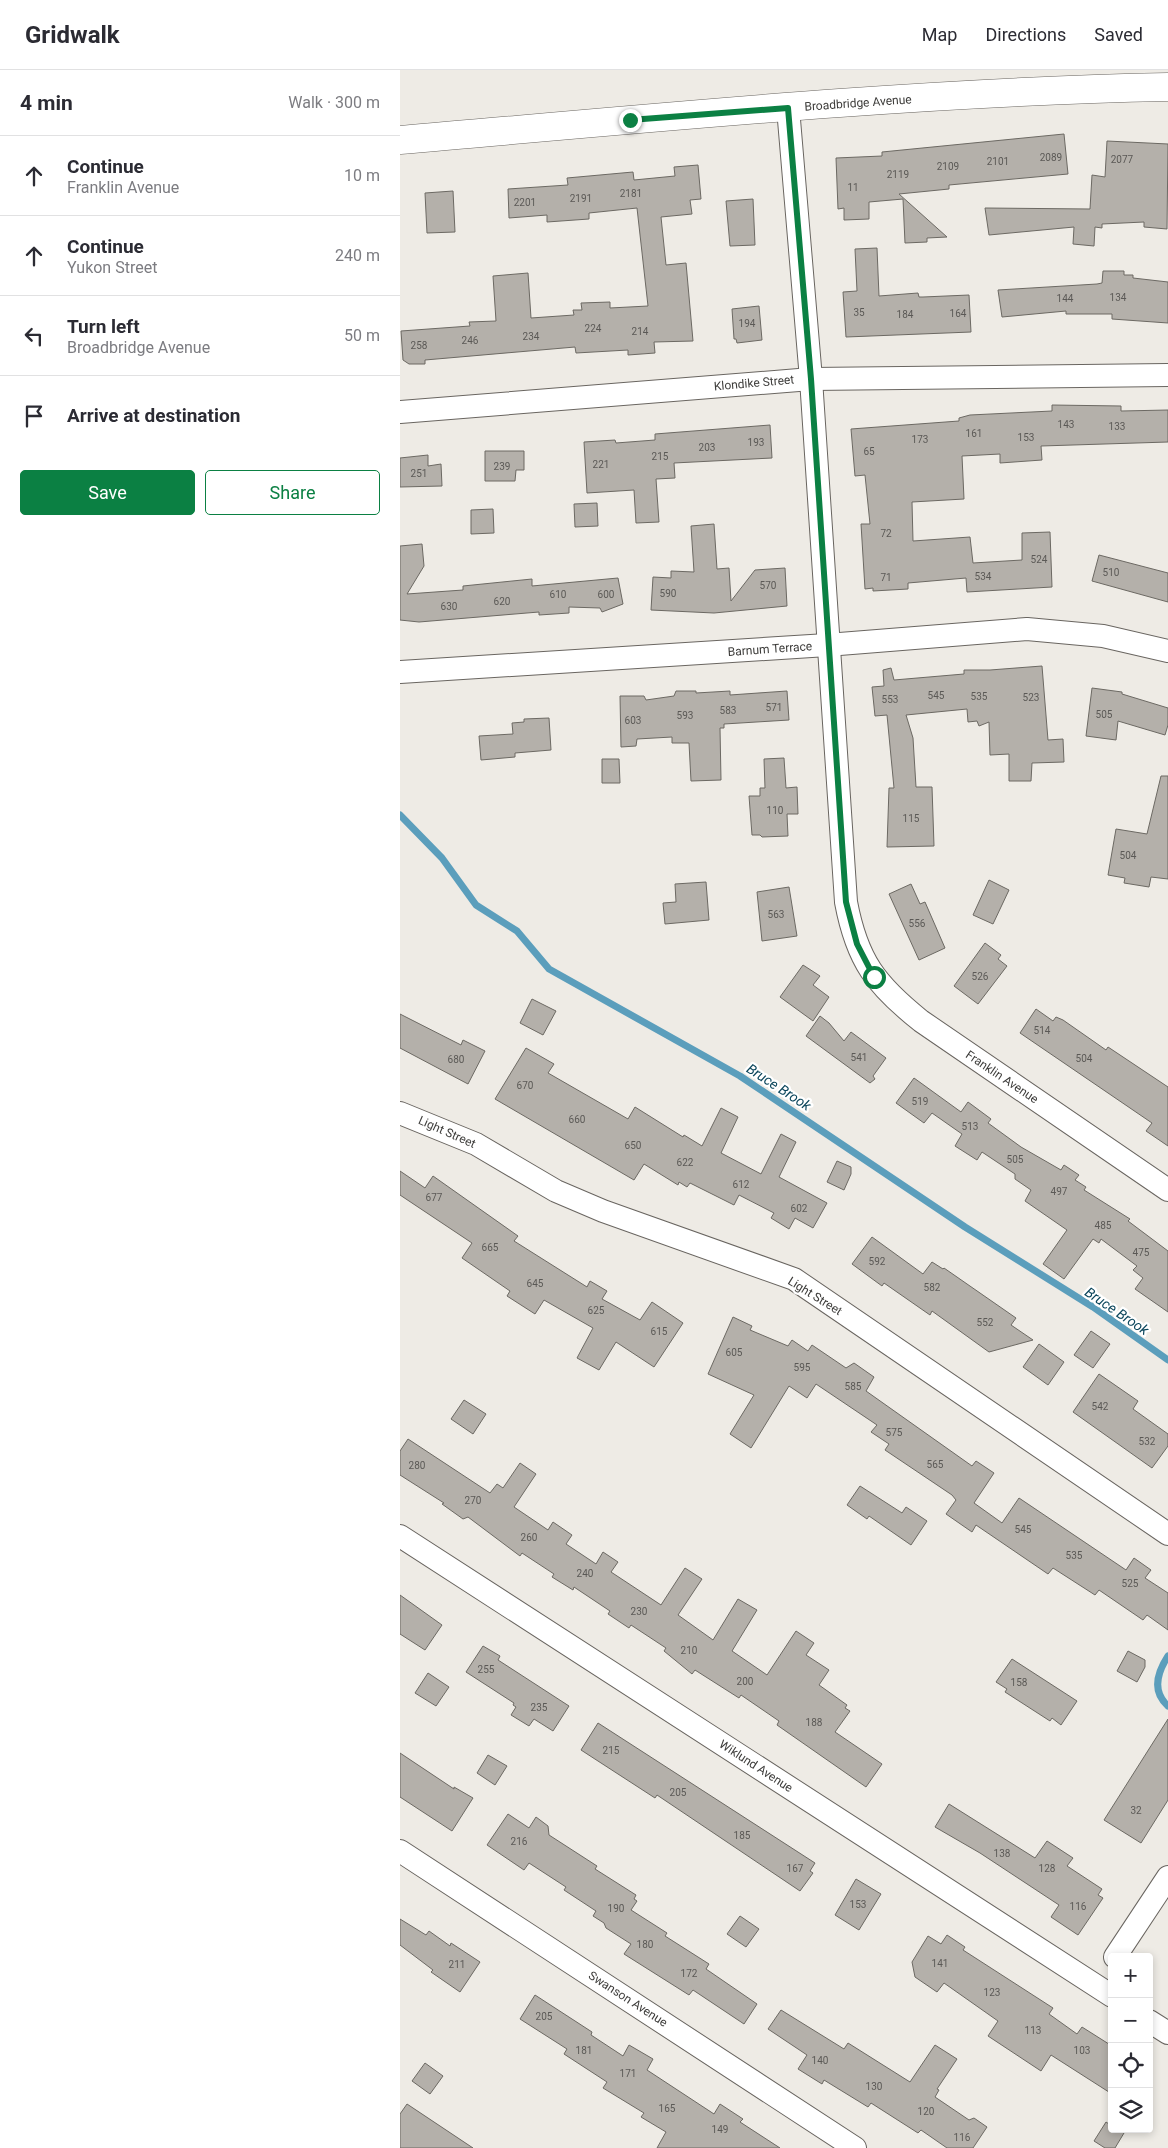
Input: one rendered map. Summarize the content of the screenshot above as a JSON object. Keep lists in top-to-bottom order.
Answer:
{
  "streets": {
    "main road": ["Broadbridge Avenue"],
    "street": [
      "Klondike Street",
      "Barnum Terrace",
      "Franklin Avenue",
      "Light Street",
      "Wiklund Avenue",
      "Swanson Avenue"
    ]
  },
  "crossings": [
    ["Broadbridge Avenue", "Franklin Avenue"],
    ["Klondike Street", "Franklin Avenue"],
    ["Barnum Terrace", "Franklin Avenue"]
  ],
  "water": ["Bruce Brook"],
  "house_numbers": [
    "2089",
    "2077",
    "2101",
    "2109",
    "2119",
    "11",
    "2181",
    "2191",
    "2201",
    "134",
    "144",
    "35",
    "164",
    "184",
    "194",
    "224",
    "214",
    "234",
    "246",
    "258",
    "143",
    "133",
    "161",
    "153",
    "173",
    "193",
    "203",
    "65",
    "215",
    "221",
    "239",
    "251",
    "72",
    "524",
    "510",
    "534",
    "71",
    "570",
    "590",
    "610",
    "600",
    "620",
    "630",
    "545",
    "535",
    "523",
    "553",
    "571",
    "583",
    "505",
    "593",
    "603",
    "110",
    "115",
    "504",
    "563",
    "556",
    "526",
    "514",
    "541",
    "504",
    "680",
    "670",
    "519",
    "660",
    "513",
    "650",
    "505",
    "622",
    "612",
    "497",
    "677",
    "602",
    "485",
    "665",
    "475",
    "592",
    "645",
    "582",
    "625",
    "552",
    "615",
    "605",
    "595",
    "585",
    "542",
    "575",
    "532",
    "565",
    "280",
    "270",
    "545",
    "260",
    "535",
    "240",
    "525",
    "230",
    "210",
    "255",
    "200",
    "158",
    "235",
    "188",
    "215",
    "205",
    "32",
    "185",
    "216",
    "138",
    "167",
    "128",
    "153",
    "116",
    "190",
    "180",
    "141",
    "211",
    "172",
    "123",
    "205",
    "113",
    "181",
    "103",
    "140",
    "171",
    "130",
    "165",
    "120",
    "149",
    "116"
  ],
  "page": {
    "header": "Gridwalk",
    "nav": ["Map", "Directions", "Saved"],
    "heading": ["4 min", "Walk · 300 m"],
    "list": [
      ["Continue", "Franklin Avenue", "10 m"],
      ["Continue", "Yukon Street", "240 m"],
      ["Turn left", "Broadbridge Avenue", "50 m"],
      "Arrive at destination"
    ],
    "buttons": ["Save", "Share"],
    "map_buttons": ["+", "−"]
  }
}
